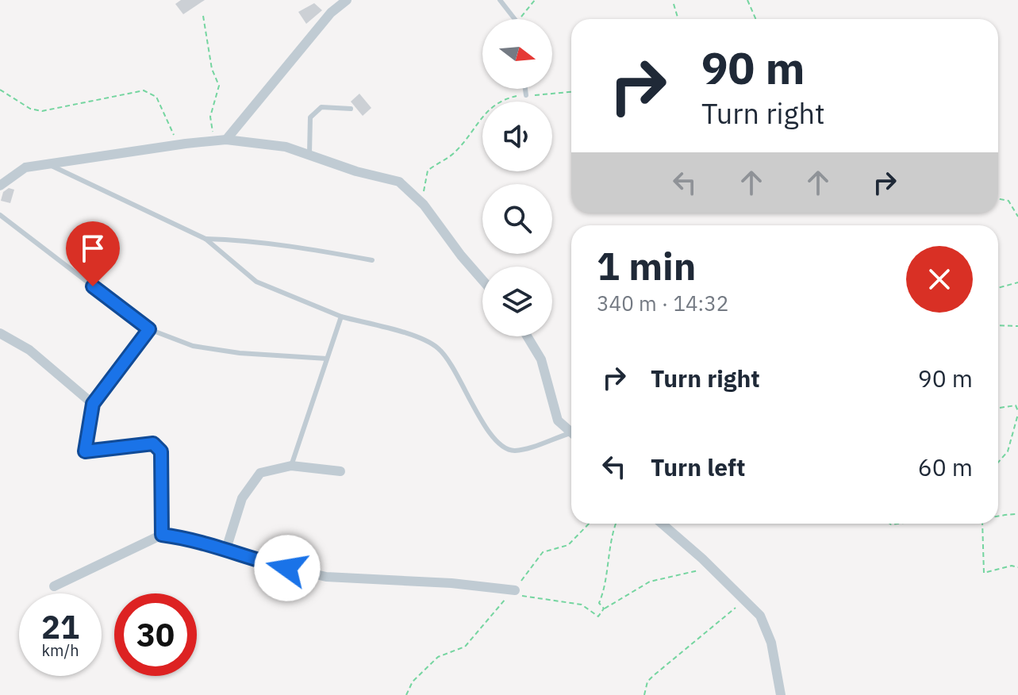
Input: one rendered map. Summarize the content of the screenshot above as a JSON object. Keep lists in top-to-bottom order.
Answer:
{
  "north": "right",
  "page": {
    "turn": ["90 m", "Turn right"],
    "heading": ["1 min", "340 m · 14:32"],
    "list": [
      {
        "name": "Turn right",
        "value": "90 m"
      },
      {
        "name": "Turn left",
        "value": "60 m"
      }
    ],
    "speed": "21 km/h",
    "limit": "30"
  }
}
